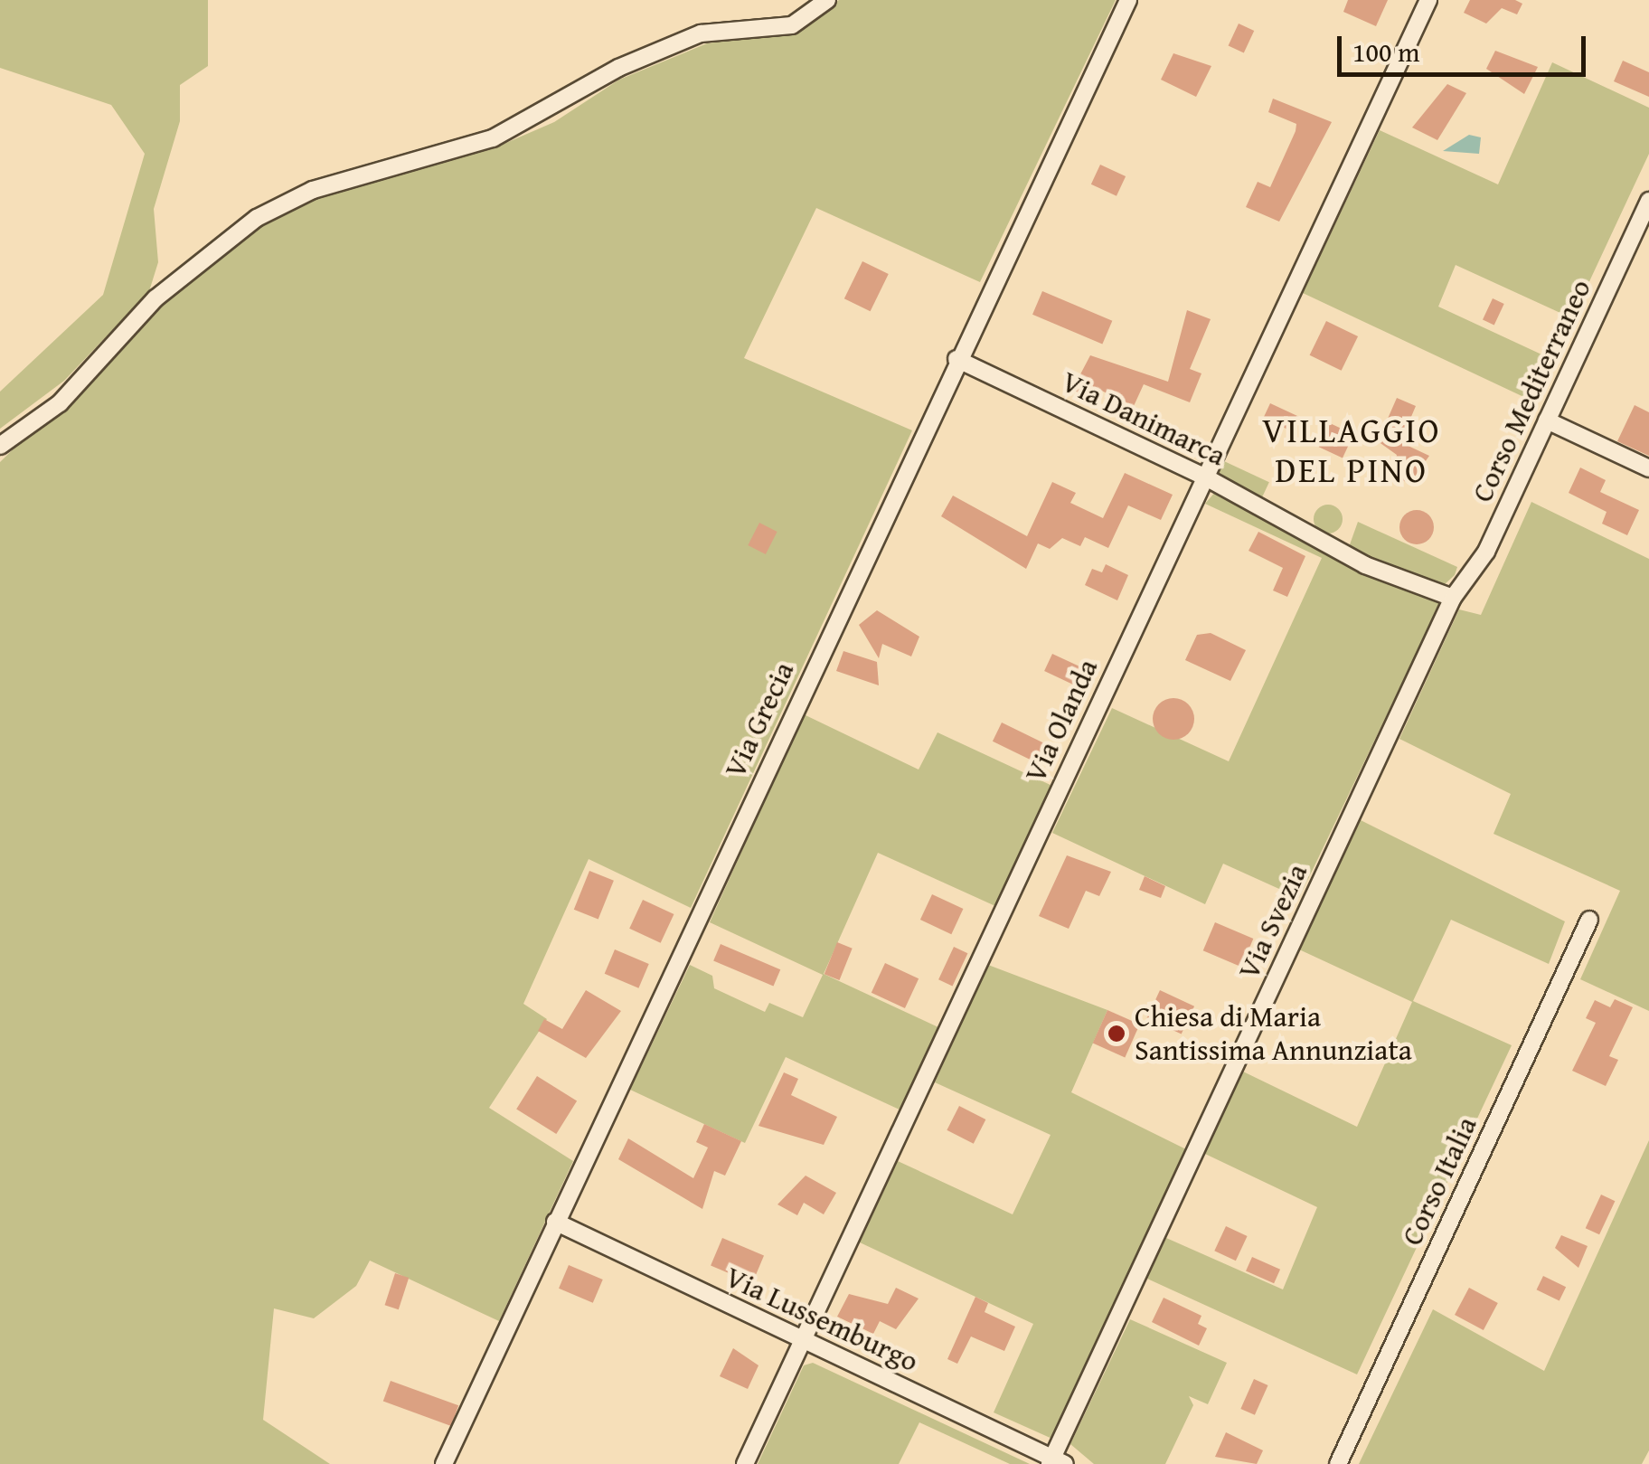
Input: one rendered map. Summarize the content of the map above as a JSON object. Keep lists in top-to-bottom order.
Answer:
{
  "streets": {
    "street": [
      "Corso Mediterraneo",
      "Via Danimarca",
      "Via Grecia",
      "Via Olanda",
      "Via Svezia",
      "Corso Italia",
      "Via Lussemburgo"
    ]
  },
  "crossings": [
    ["Corso Mediterraneo", "Via Danimarca"],
    ["Corso Mediterraneo", "Via Svezia"],
    ["Via Danimarca", "Via Grecia"],
    ["Via Danimarca", "Via Olanda"],
    ["Via Danimarca", "Via Svezia"],
    ["Via Grecia", "Via Lussemburgo"],
    ["Via Olanda", "Via Lussemburgo"],
    ["Via Svezia", "Via Lussemburgo"]
  ],
  "districts": ["VILLAGGIO DEL PINO"],
  "places": ["Chiesa di Maria Santissima Annunziata"],
  "scale_bar": "100 m"
}
